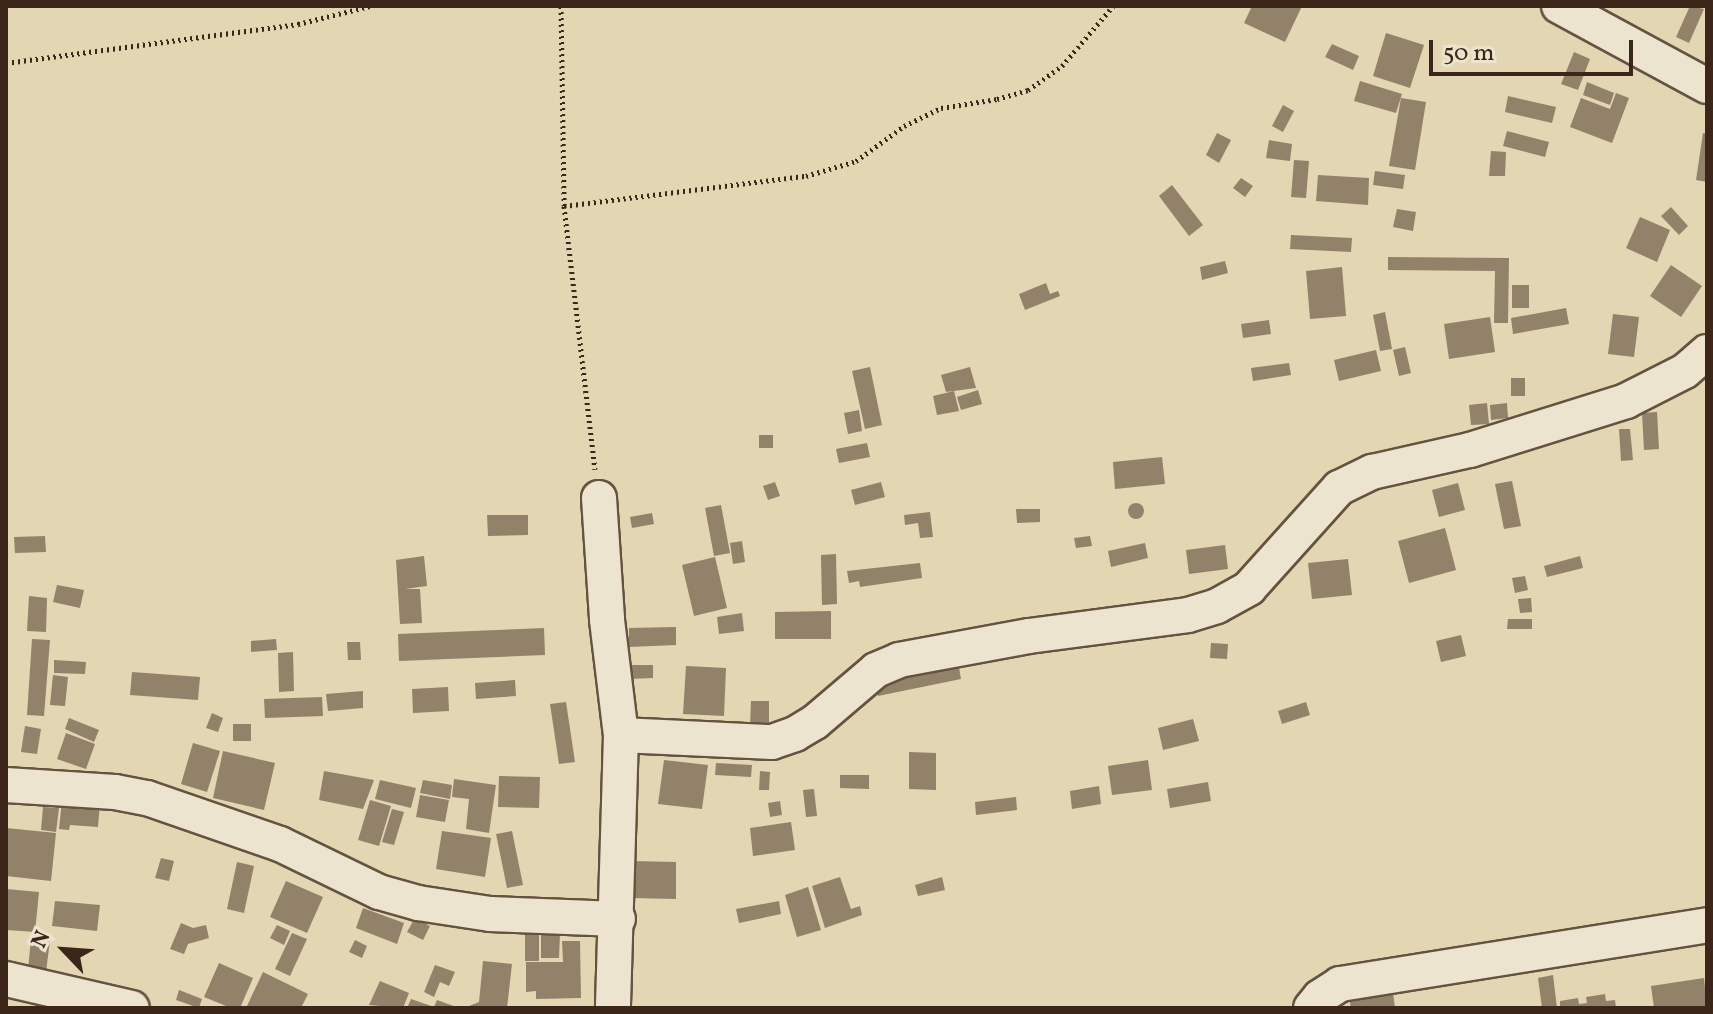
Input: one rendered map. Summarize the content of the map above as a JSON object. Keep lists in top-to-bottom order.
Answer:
{
  "scale_bar": "50 m",
  "north": "top left"
}
